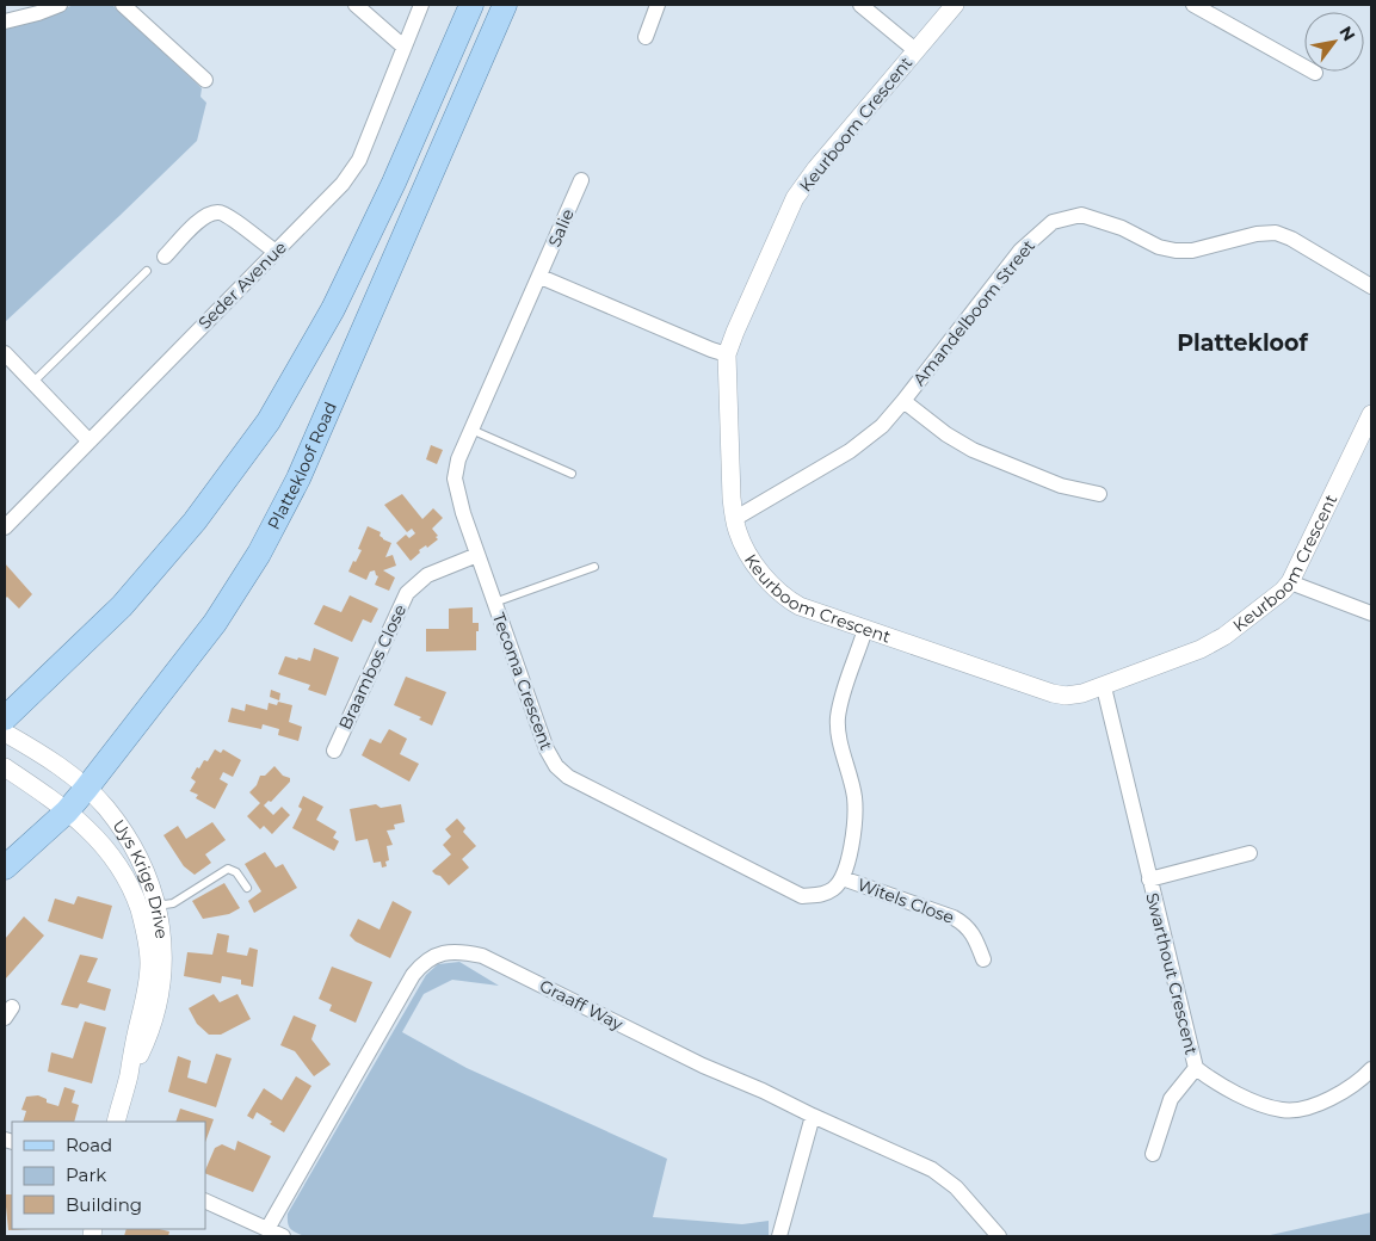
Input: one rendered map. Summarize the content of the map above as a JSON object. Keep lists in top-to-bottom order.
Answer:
{
  "streets": {
    "main road": ["Plattekloof Road"],
    "street": [
      "Keurboom Crescent",
      "Salie",
      "Seder Avenue",
      "Amandelboom Street",
      "Braambos Close",
      "Tecoma Crescent",
      "Uys Krige Drive",
      "Witels Close",
      "Swarthout Crescent",
      "Graaff Way"
    ]
  },
  "crossings": [
    ["Keurboom Crescent", "Amandelboom Street"],
    ["Keurboom Crescent", "Swarthout Crescent"],
    ["Salie", "Tecoma Crescent"],
    ["Plattekloof Road", "Uys Krige Drive"],
    ["Braambos Close", "Tecoma Crescent"],
    ["Tecoma Crescent", "Witels Close"]
  ],
  "districts": ["Plattekloof"],
  "legend": ["Road", "Park", "Building"],
  "north": "top right"
}
